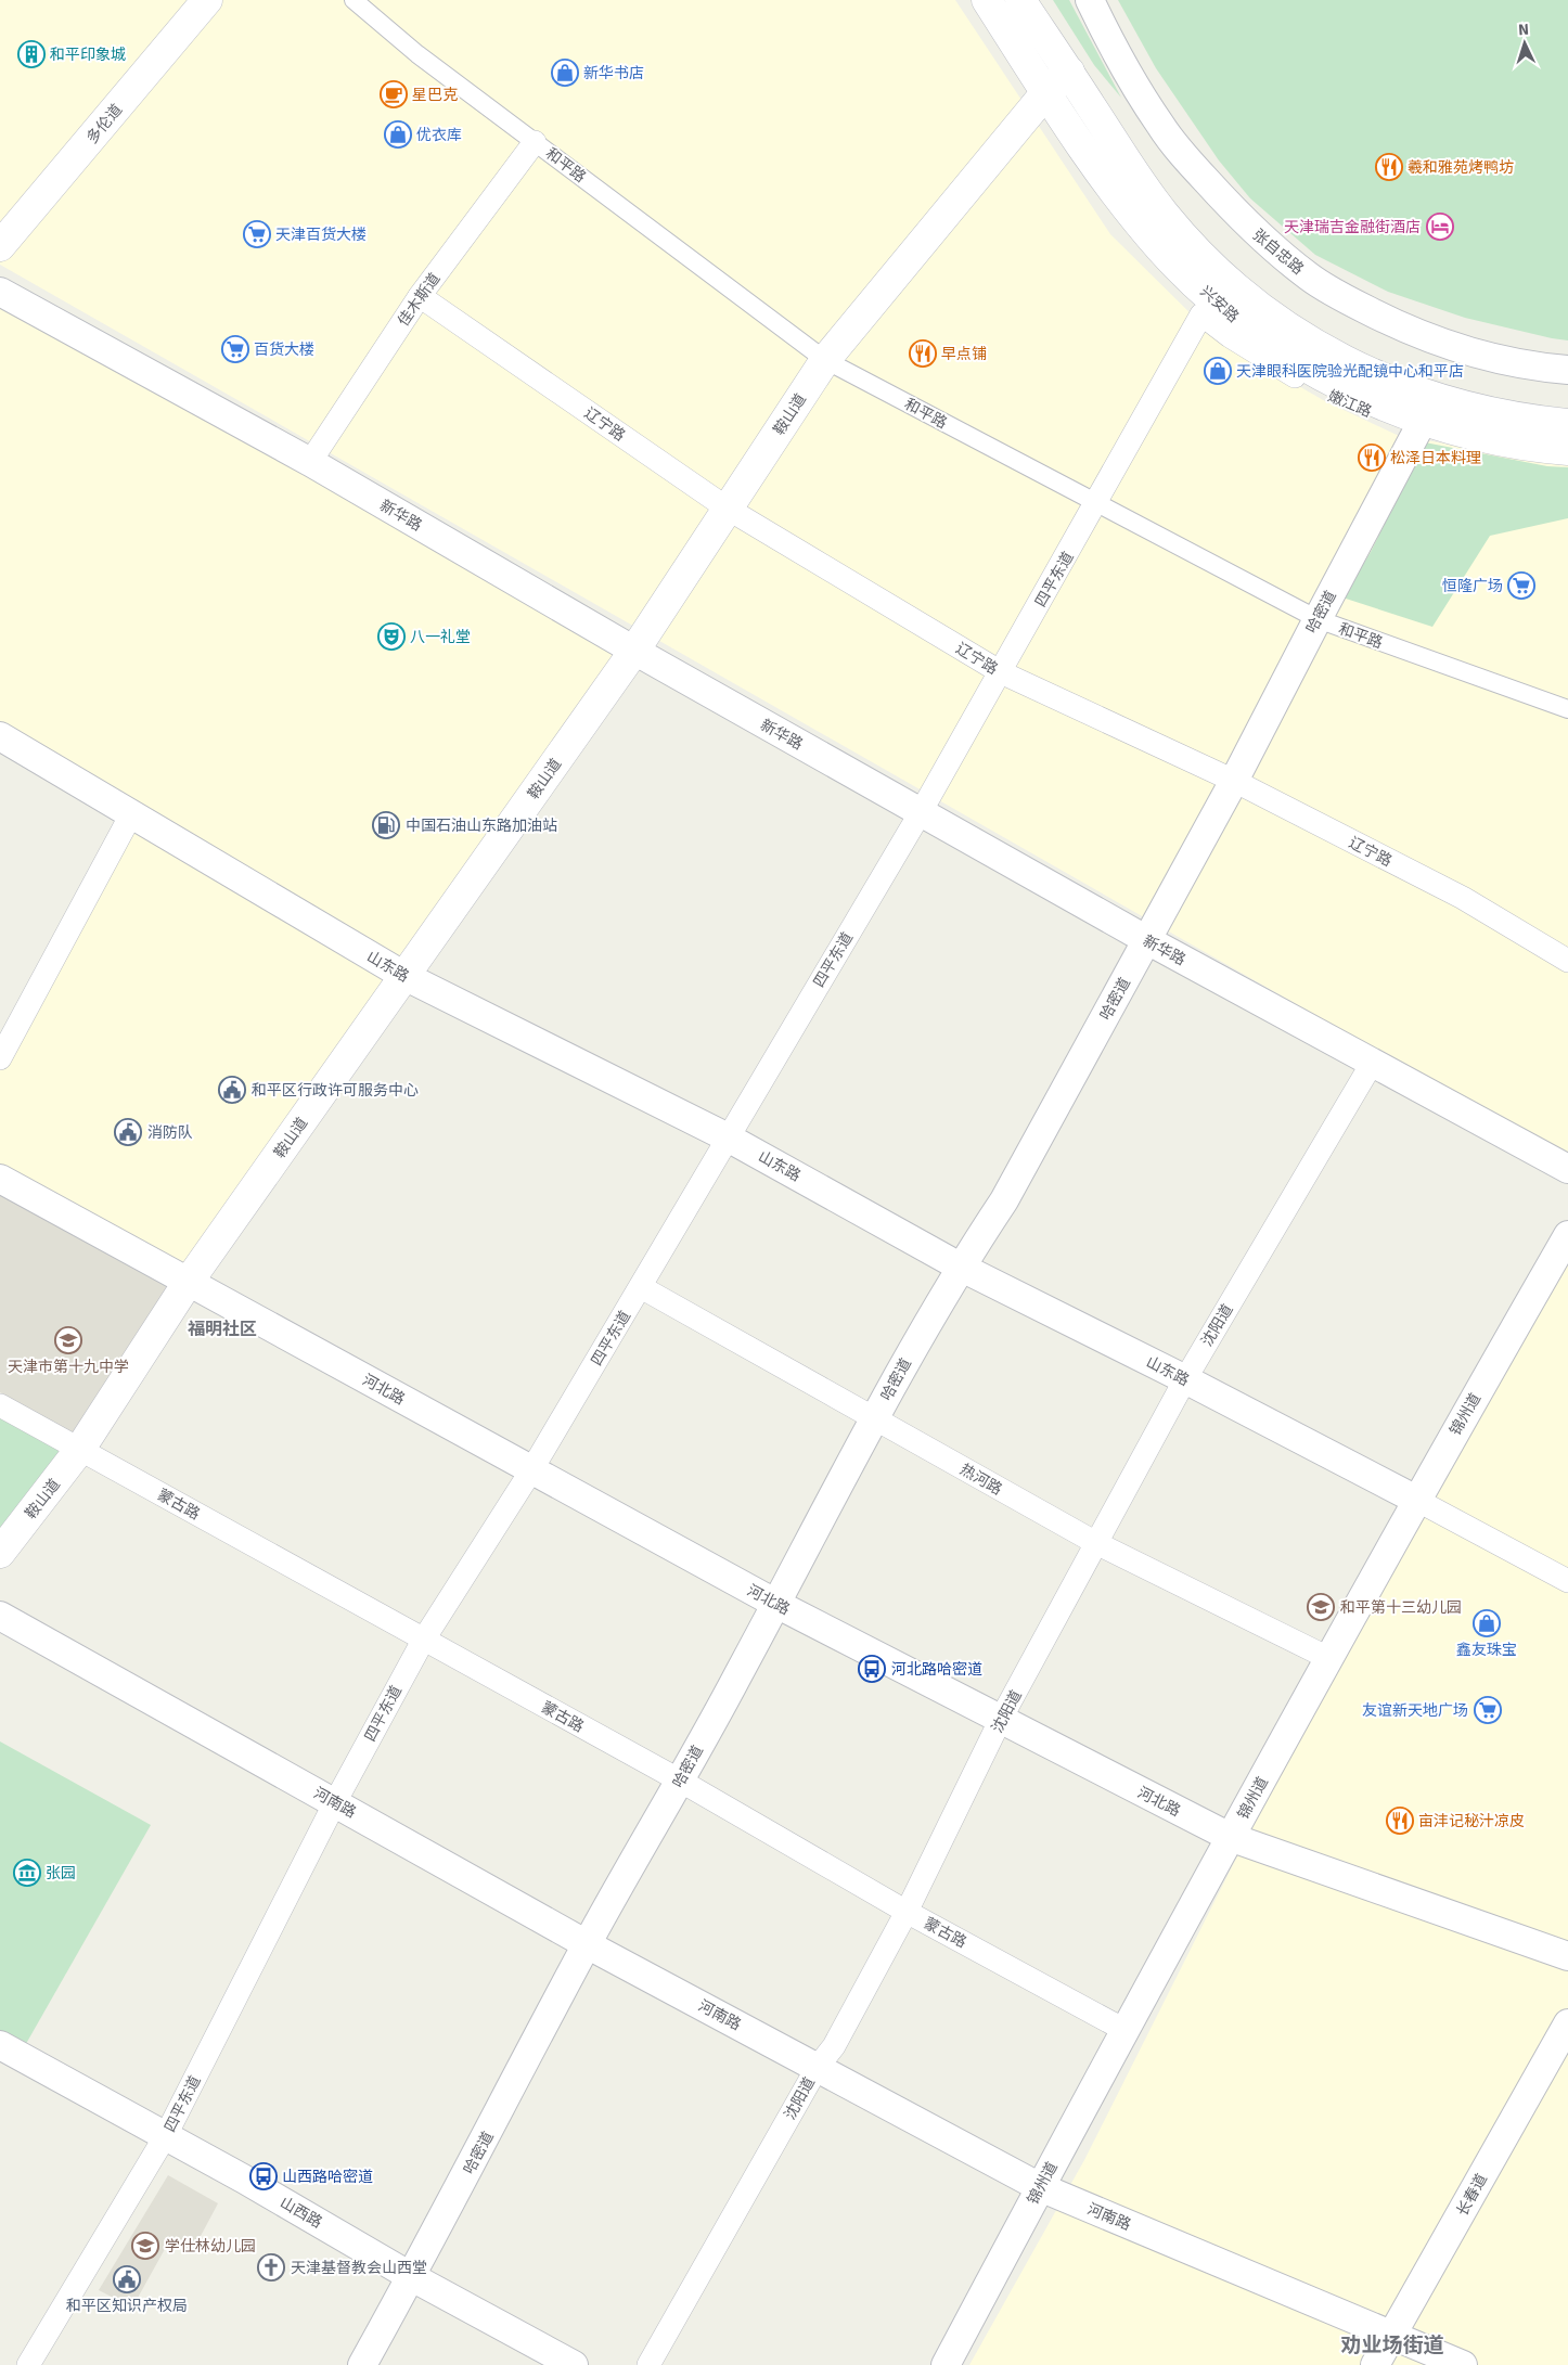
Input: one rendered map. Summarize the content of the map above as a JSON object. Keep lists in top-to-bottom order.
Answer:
{
  "streets": {
    "main road": ["多伦道", "兴安路", "鞍山道"],
    "street": [
      "和平路",
      "张自忠路",
      "佳木斯道",
      "嫩江路",
      "辽宁路",
      "新华路",
      "四平东道",
      "哈密道",
      "山东路",
      "沈阳道",
      "河北路",
      "锦州道",
      "热河路",
      "蒙古路",
      "河南路",
      "长春道",
      "山西路"
    ]
  },
  "crossings": [
    ["和平路", "佳木斯道"],
    ["和平路", "鞍山道"],
    ["和平路", "四平东道"],
    ["和平路", "哈密道"],
    ["佳木斯道", "辽宁路"],
    ["佳木斯道", "新华路"],
    ["兴安路", "嫩江路"],
    ["兴安路", "鞍山道"],
    ["兴安路", "哈密道"],
    ["嫩江路", "四平东道"],
    ["嫩江路", "哈密道"],
    ["鞍山道", "辽宁路"],
    ["鞍山道", "新华路"],
    ["鞍山道", "山东路"],
    ["鞍山道", "河北路"],
    ["鞍山道", "蒙古路"],
    ["辽宁路", "四平东道"],
    ["辽宁路", "哈密道"],
    ["新华路", "四平东道"],
    ["新华路", "哈密道"],
    ["新华路", "沈阳道"],
    ["四平东道", "山东路"],
    ["四平东道", "河北路"],
    ["四平东道", "热河路"],
    ["四平东道", "蒙古路"],
    ["四平东道", "河南路"],
    ["四平东道", "山西路"],
    ["哈密道", "山东路"],
    ["哈密道", "河北路"],
    ["哈密道", "热河路"],
    ["哈密道", "蒙古路"],
    ["哈密道", "河南路"],
    ["哈密道", "山西路"],
    ["山东路", "沈阳道"],
    ["山东路", "锦州道"],
    ["沈阳道", "河北路"],
    ["沈阳道", "热河路"],
    ["沈阳道", "蒙古路"],
    ["沈阳道", "河南路"],
    ["河北路", "锦州道"],
    ["锦州道", "热河路"],
    ["锦州道", "蒙古路"],
    ["锦州道", "河南路"],
    ["河南路", "长春道"]
  ],
  "districts": ["福明社区", "劝业场街道"],
  "places": {
    "building": ["和平印象城"],
    "shop": [
      "新华书店",
      "优衣库",
      "天津眼科医院验光配镜中心和平店",
      "鑫友珠宝"
    ],
    "cafe": ["星巴克"],
    "restaurant": [
      "羲和雅苑烤鸭坊",
      "早点铺",
      "松泽日本料理",
      "亩沣记秘汁凉皮"
    ],
    "hotel": ["天津瑞吉金融街酒店"],
    "supermarket": [
      "天津百货大楼",
      "百货大楼",
      "恒隆广场",
      "友谊新天地广场"
    ],
    "theatre": ["八一礼堂"],
    "fuel station": ["中国石油山东路加油站"],
    "public building": ["和平区行政许可服务中心", "消防队", "和平区知识产权局"],
    "school or university": ["天津市第十九中学", "和平第十三幼儿园", "学仕林幼儿园"],
    "bus stop": ["河北路哈密道", "山西路哈密道"],
    "museum": ["张园"],
    "church": ["天津基督教会山西堂"]
  },
  "north": "top"
}
